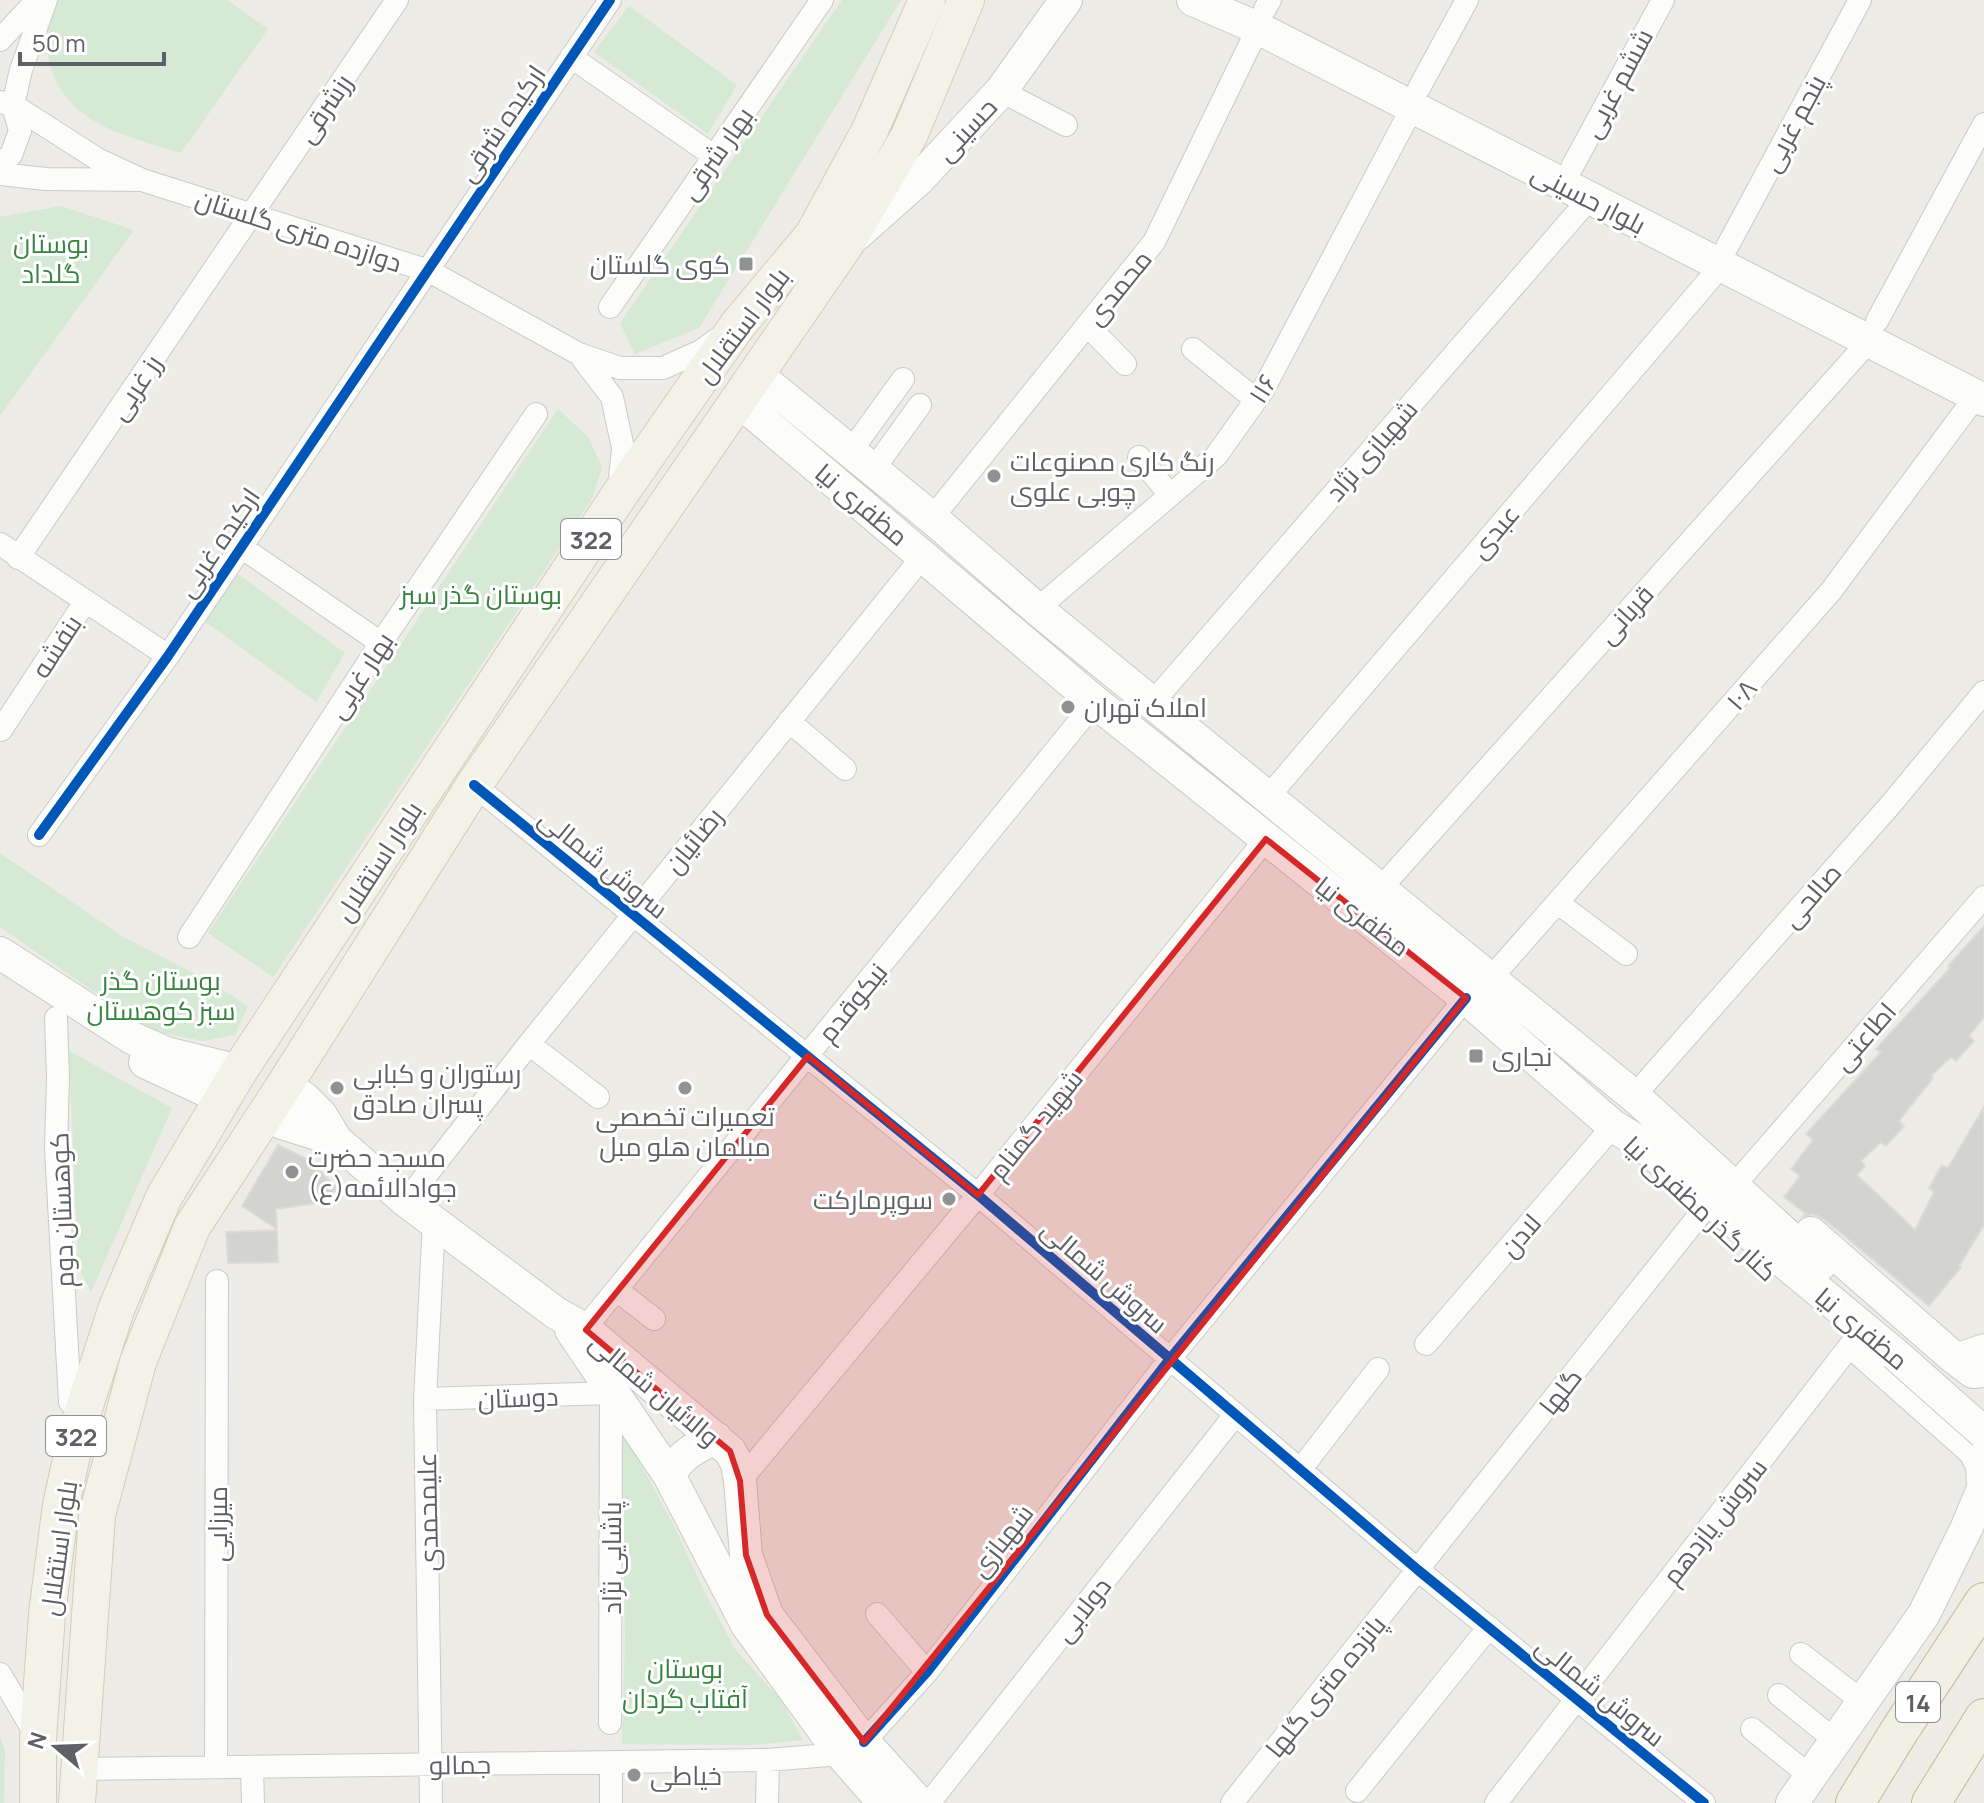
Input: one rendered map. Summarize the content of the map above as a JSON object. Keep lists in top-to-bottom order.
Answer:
{
  "streets": {
    "highway": ["14"],
    "main road": [
      "حسینی",
      "بلوار حسینی",
      "بلوار استقلال",
      "مظفری نیا",
      "322",
      "کنار گذر مظفری نیا",
      "والائیان شمالی"
    ],
    "street": [
      "ششم غربی",
      "رزشرقی",
      "ارکیده شرقی",
      "پنجم غربی",
      "بهار شرقی",
      "دوازده متری گلستان",
      "محمدی",
      "رز غربی",
      "۱۱۶",
      "شهبازی نژاد",
      "عبدی",
      "ارکیده غربی",
      "قربانی",
      "بنفشه",
      "بهار غربی",
      "۱۰۸",
      "رضائیان",
      "سروش شمالی",
      "صالحی",
      "نیکوقدم",
      "اطاعتی",
      "شهید گمنام",
      "کوهستان دوم",
      "لادن",
      "گلها",
      "دوستان",
      "علیمحمدی",
      "سروش یازدهم",
      "میرزایی",
      "شهبازی",
      "پاشایی نژاد",
      "دولابی",
      "پانزده متری گلها",
      "جمالو"
    ]
  },
  "crossings": [
    ["ششم غربی", "بلوار حسینی"],
    ["رزشرقی", "دوازده متری گلستان"],
    ["رزشرقی", "رز غربی"],
    ["ارکیده شرقی", "دوازده متری گلستان"],
    ["ارکیده شرقی", "ارکیده غربی"],
    ["پنجم غربی", "بلوار حسینی"],
    ["پنجم غربی", "عبدی"],
    ["حسینی", "بلوار استقلال"],
    ["بلوار حسینی", "محمدی"],
    ["بلوار حسینی", "۱۱۶"],
    ["بلوار حسینی", "شهبازی نژاد"],
    ["بلوار حسینی", "عبدی"],
    ["بلوار حسینی", "قربانی"],
    ["بلوار حسینی", "۱۰۸"],
    ["دوازده متری گلستان", "رز غربی"],
    ["دوازده متری گلستان", "ارکیده غربی"],
    ["محمدی", "مظفری نیا"],
    ["بلوار استقلال", "مظفری نیا"],
    ["بلوار استقلال", "سروش شمالی"],
    ["بلوار استقلال", "والائیان شمالی"],
    ["بلوار استقلال", "جمالو"],
    ["۱۱۶", "مظفری نیا"],
    ["شهبازی نژاد", "مظفری نیا"],
    ["مظفری نیا", "عبدی"],
    ["مظفری نیا", "قربانی"],
    ["مظفری نیا", "۱۰۸"],
    ["مظفری نیا", "رضائیان"],
    ["مظفری نیا", "صالحی"],
    ["مظفری نیا", "نیکوقدم"],
    ["مظفری نیا", "شهید گمنام"],
    ["مظفری نیا", "کنار گذر مظفری نیا"],
    ["مظفری نیا", "لادن"],
    ["مظفری نیا", "شهبازی"],
    ["۱۰۸", "شهبازی"],
    ["رضائیان", "سروش شمالی"],
    ["رضائیان", "والائیان شمالی"],
    ["سروش شمالی", "نیکوقدم"],
    ["سروش شمالی", "شهید گمنام"],
    ["سروش شمالی", "گلها"],
    ["سروش شمالی", "سروش یازدهم"],
    ["سروش شمالی", "شهبازی"],
    ["سروش شمالی", "دولابی"],
    ["سروش شمالی", "پانزده متری گلها"],
    ["نیکوقدم", "والائیان شمالی"],
    ["شهید گمنام", "والائیان شمالی"],
    ["کنار گذر مظفری نیا", "لادن"],
    ["کنار گذر مظفری نیا", "گلها"],
    ["کنار گذر مظفری نیا", "سروش یازدهم"],
    ["والائیان شمالی", "دوستان"],
    ["والائیان شمالی", "علیمحمدی"],
    ["والائیان شمالی", "شهبازی"],
    ["والائیان شمالی", "پاشایی نژاد"],
    ["والائیان شمالی", "جمالو"],
    ["گلها", "پانزده متری گلها"],
    ["دوستان", "علیمحمدی"],
    ["دوستان", "پاشایی نژاد"],
    ["علیمحمدی", "جمالو"],
    ["میرزایی", "جمالو"],
    ["شهبازی", "جمالو"]
  ],
  "parks": [
    "بوستان گلداد",
    "بوستان گذر سبز",
    "بوستان گذر سبز کوهستان",
    "بوستان آفتاب گردان"
  ],
  "places": {
    "transit": ["کوی گلستان", "نجاری"],
    "other": [
      "رنگ کاری مصنوعات چوبی علوی",
      "املاک تهران",
      "رستوران و کبابی پسران صادق",
      "تعمیرات تخصصی مبلمان هلو مبل",
      "مسجد حضرت جوادالائمه(ع)",
      "سوپرمارکت",
      "خیاطی"
    ]
  },
  "scale_bar": "50 m",
  "north": "left"
}
